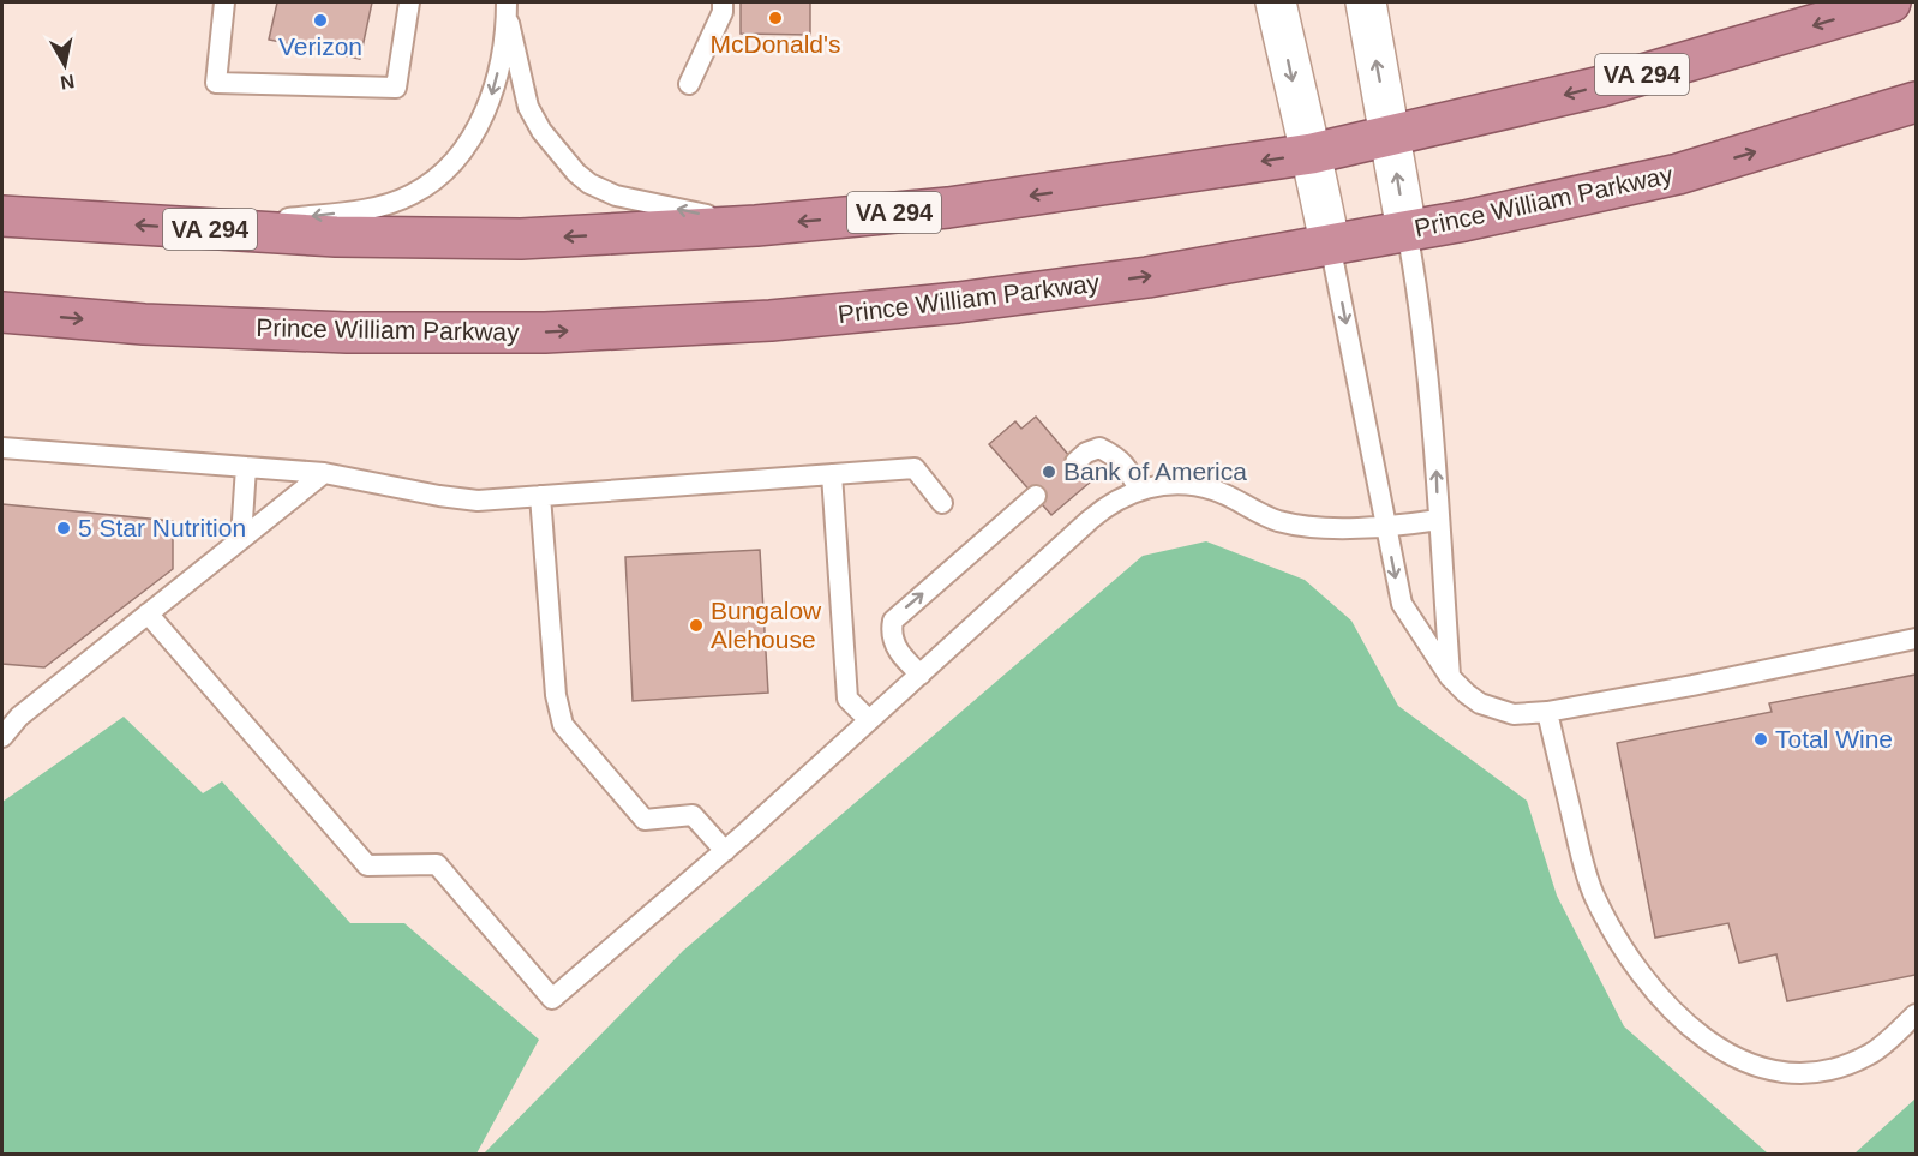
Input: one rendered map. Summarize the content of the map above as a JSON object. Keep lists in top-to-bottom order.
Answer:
{
  "streets": {
    "highway": ["VA 294", "Prince William Parkway"]
  },
  "places": [
    "McDonald's",
    "Verizon",
    "Bank of America",
    "5 Star Nutrition",
    "Bungalow Alehouse",
    "Total Wine"
  ],
  "north": "bottom"
}
